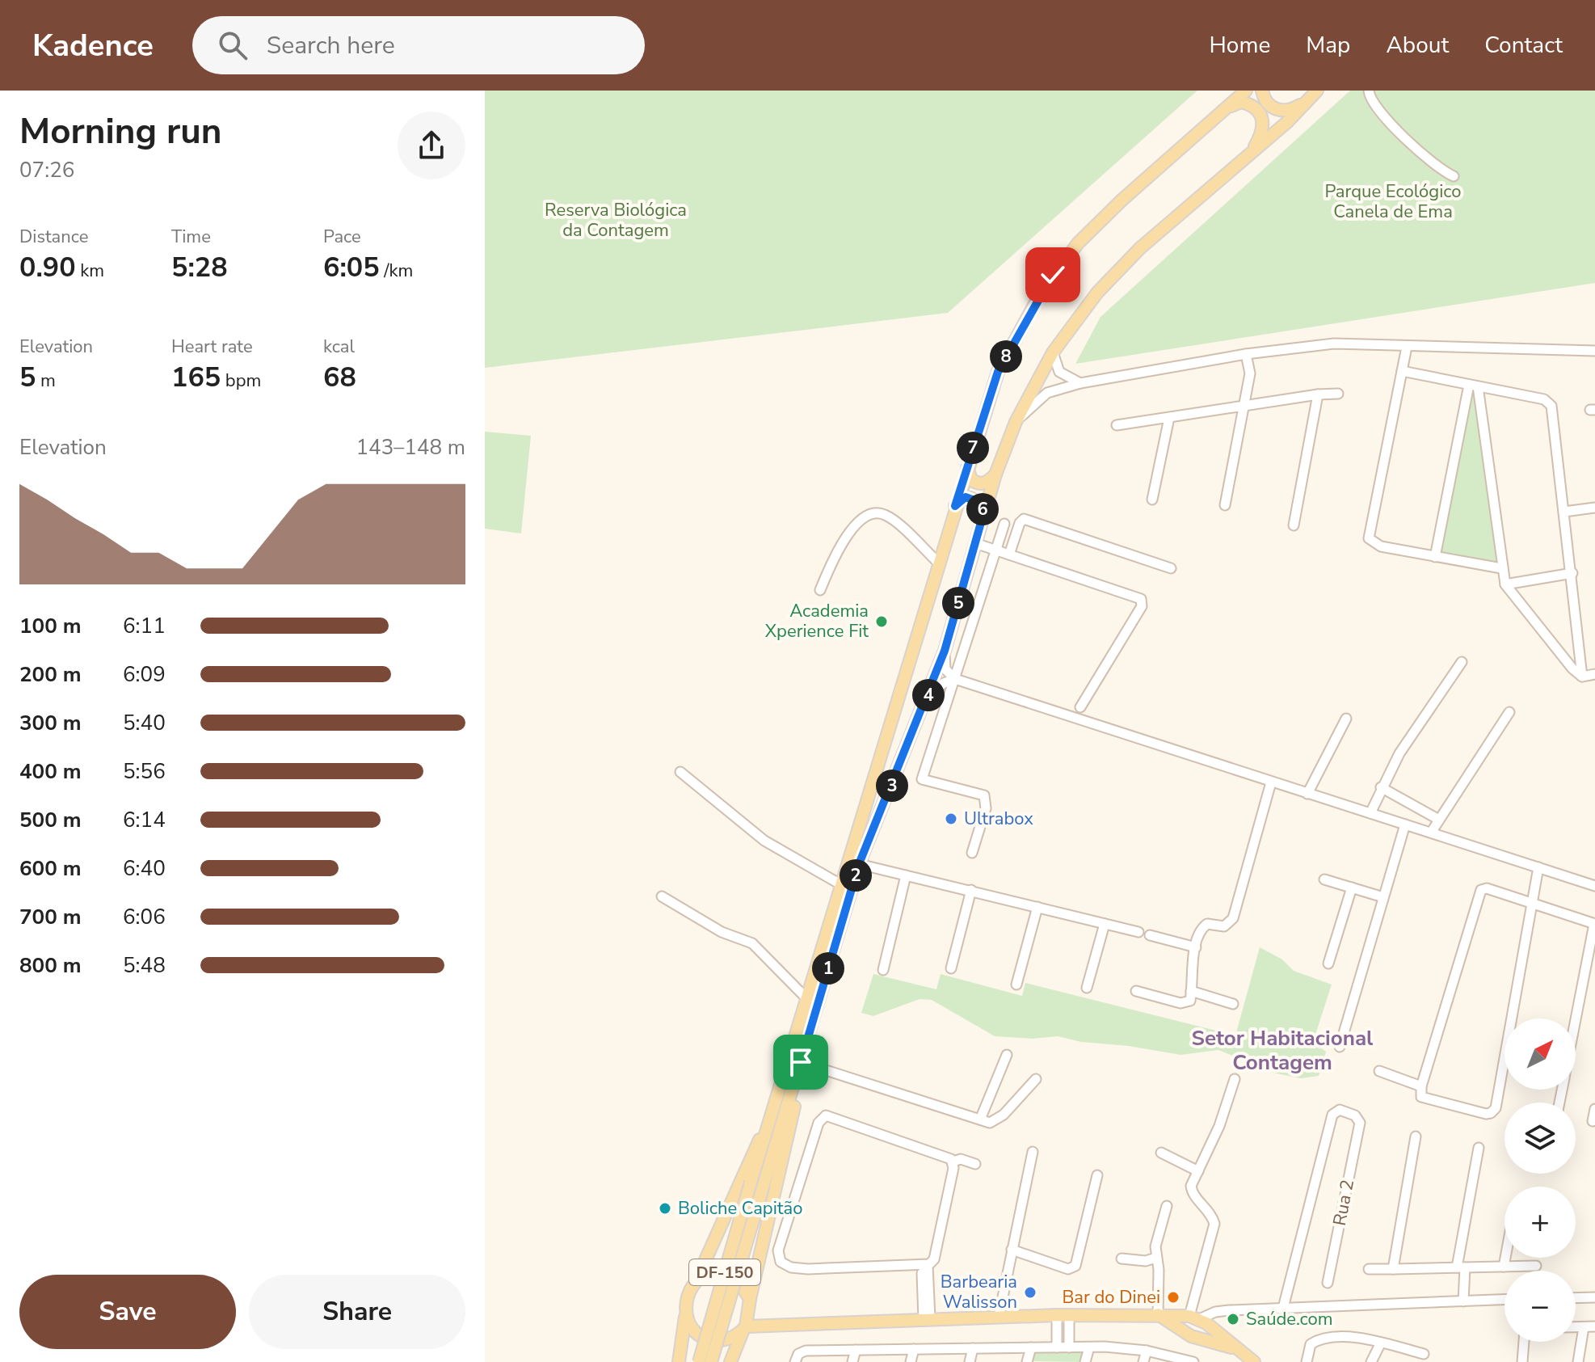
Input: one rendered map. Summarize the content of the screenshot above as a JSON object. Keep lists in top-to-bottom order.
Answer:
{
  "streets": {
    "main road": ["DF-150"],
    "street": ["Rua 2"]
  },
  "districts": ["Setor Habitacional Contagem"],
  "parks": ["Parque Ecológico Canela de Ema", "Reserva Biológica da Contagem"],
  "places": [
    "Academia Xperience Fit",
    "Ultrabox",
    "Boliche Capitão",
    "Barbearia Walisson",
    "Bar do Dinei",
    "Saúde.com"
  ],
  "north": "top right",
  "page": {
    "header": "Kadence",
    "search": "Search here",
    "nav": [
      "Home",
      "Map",
      "About",
      "Contact"
    ],
    "heading": ["Morning run", "07:26"],
    "stats": [
      ["Distance", "0.90 km"],
      ["Time", "5:28"],
      ["Pace", "6:05 /km"],
      ["Elevation", "5 m"],
      ["Heart rate", "165 bpm"],
      ["kcal", "68"]
    ],
    "pins": [
      "8",
      "7",
      "6",
      "5",
      "4",
      "3",
      "2",
      "1"
    ],
    "chart": ["Elevation", "143–148 m"],
    "list": [
      {
        "name": "100 m",
        "note": "6:11"
      },
      {
        "name": "200 m",
        "note": "6:09"
      },
      {
        "name": "300 m",
        "note": "5:40"
      },
      {
        "name": "400 m",
        "note": "5:56"
      },
      {
        "name": "500 m",
        "note": "6:14"
      },
      {
        "name": "600 m",
        "note": "6:40"
      },
      {
        "name": "700 m",
        "note": "6:06"
      },
      {
        "name": "800 m",
        "note": "5:48"
      }
    ],
    "map_buttons": ["+", "−"],
    "buttons": ["Save", "Share"]
  }
}
